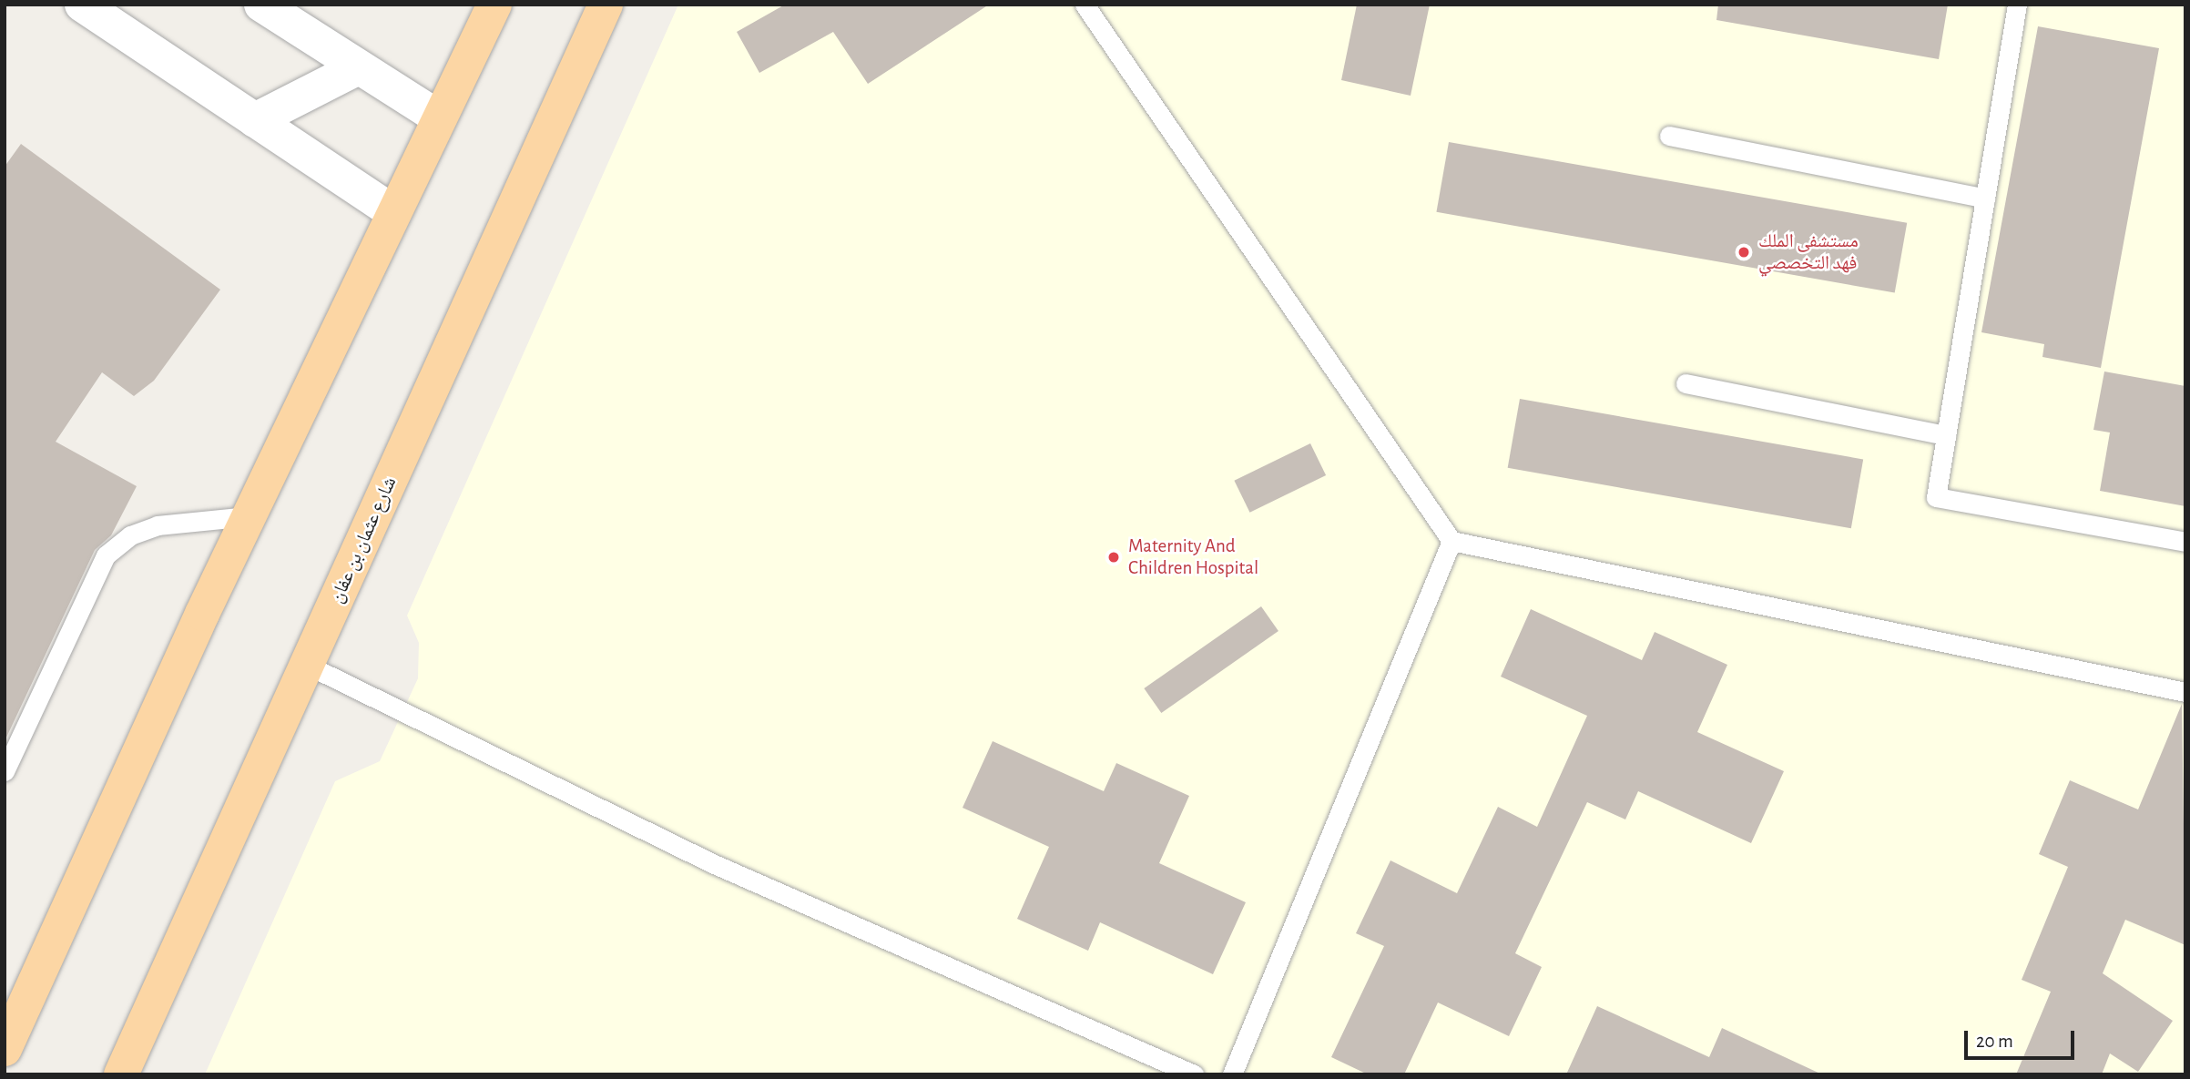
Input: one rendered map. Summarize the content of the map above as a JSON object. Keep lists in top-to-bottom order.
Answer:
{
  "streets": {
    "main road": ["شارع عثمان بن عفان"]
  },
  "places": ["مستشفى الملك فهد التخصصي", "Maternity And Children Hospital"],
  "scale_bar": "20 m"
}
